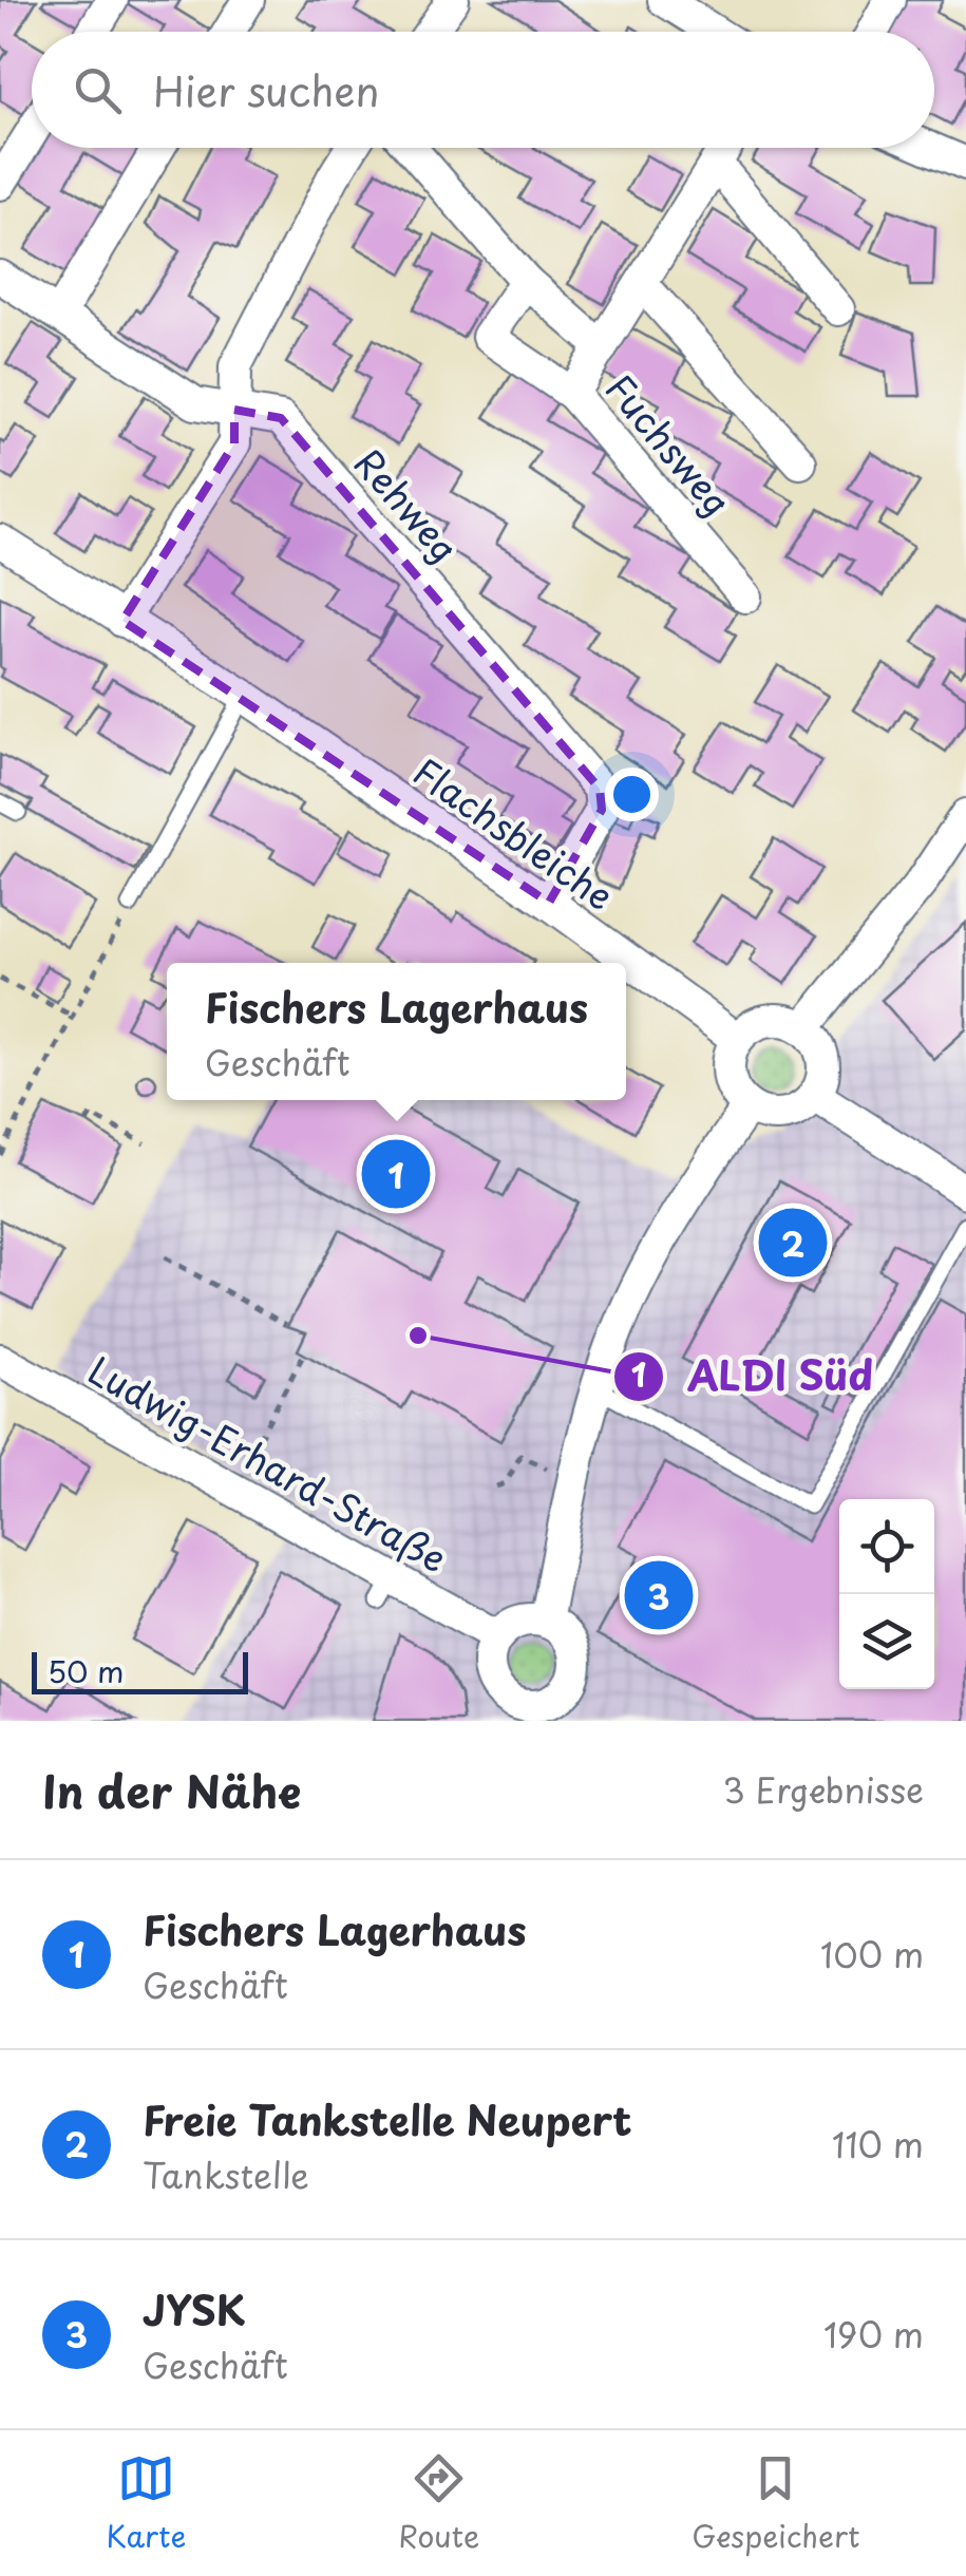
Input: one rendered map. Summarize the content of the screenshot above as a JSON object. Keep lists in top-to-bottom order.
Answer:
{
  "streets": {
    "street": [
      "Fuchsweg",
      "Rehweg",
      "Flachsbleiche",
      "Ludwig-Erhard-Straße"
    ]
  },
  "crossings": [
    ["Rehweg", "Flachsbleiche"]
  ],
  "places": ["ALDI Süd"],
  "scale_bar": "50 m",
  "page": {
    "search": "Hier suchen",
    "popup": ["Fischers Lagerhaus", "Geschäft"],
    "pins": ["1", "2", "3"],
    "scale": "50 m",
    "heading": ["In der Nähe", "3 Ergebnisse"],
    "list": [
      {
        "mark": "1",
        "name": "Fischers Lagerhaus",
        "note": "Geschäft",
        "value": "100 m"
      },
      {
        "mark": "2",
        "name": "Freie Tankstelle Neupert",
        "note": "Tankstelle",
        "value": "110 m"
      },
      {
        "mark": "3",
        "name": "JYSK",
        "note": "Geschäft",
        "value": "190 m"
      }
    ],
    "nav": ["Karte", "Route", "Gespeichert"]
  }
}
